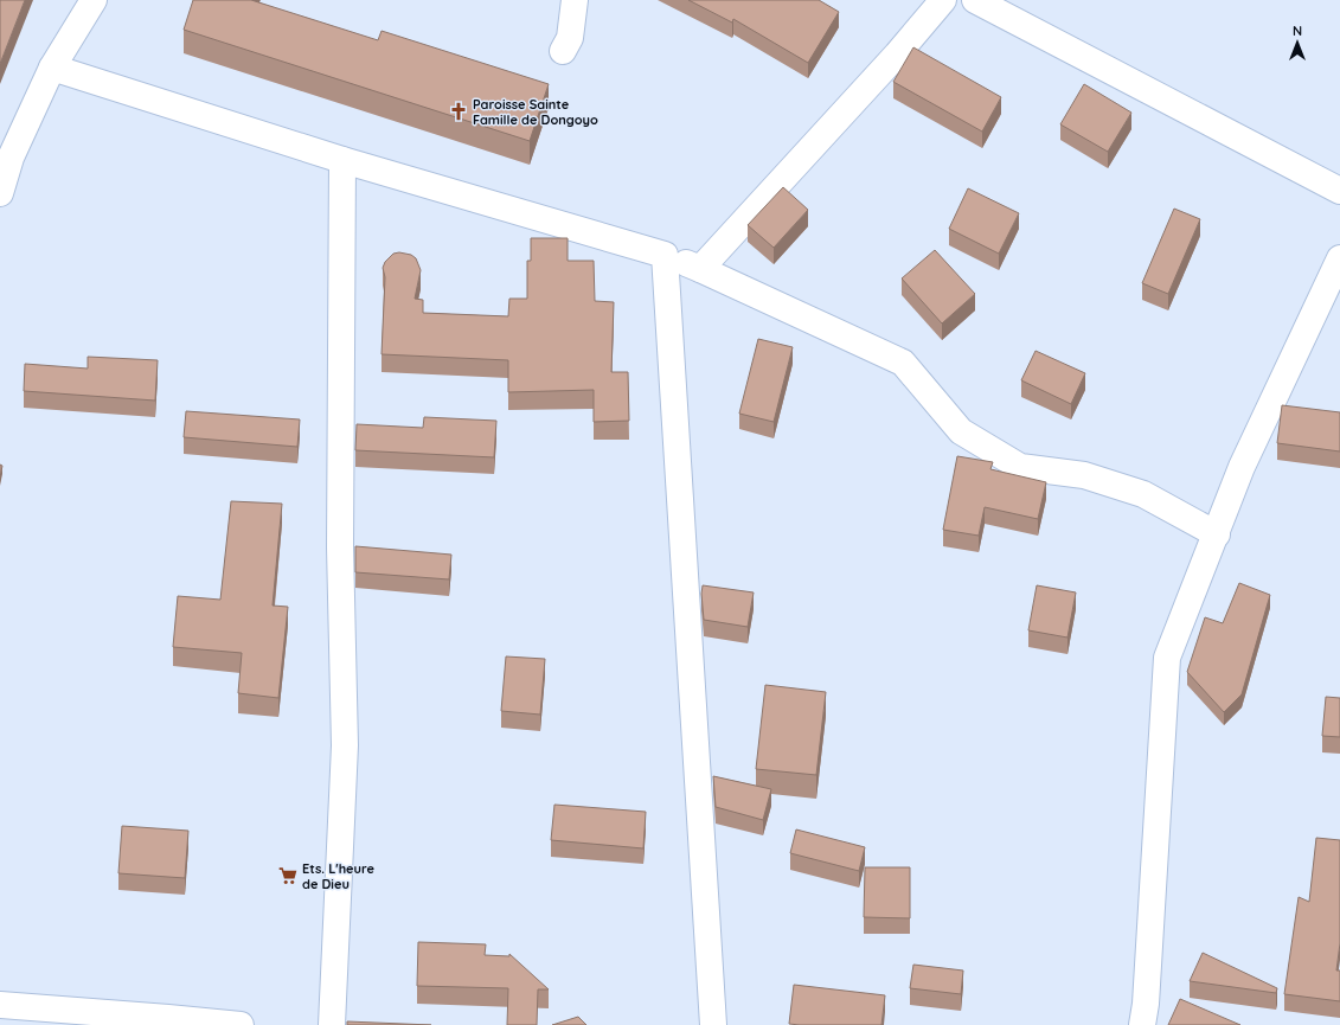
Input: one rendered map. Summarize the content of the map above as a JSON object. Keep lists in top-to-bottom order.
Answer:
{
  "places": {
    "church": ["Paroisse Sainte Famille de Dongoyo"],
    "supermarket": ["Ets. L'heure de Dieu"]
  },
  "north": "top"
}
